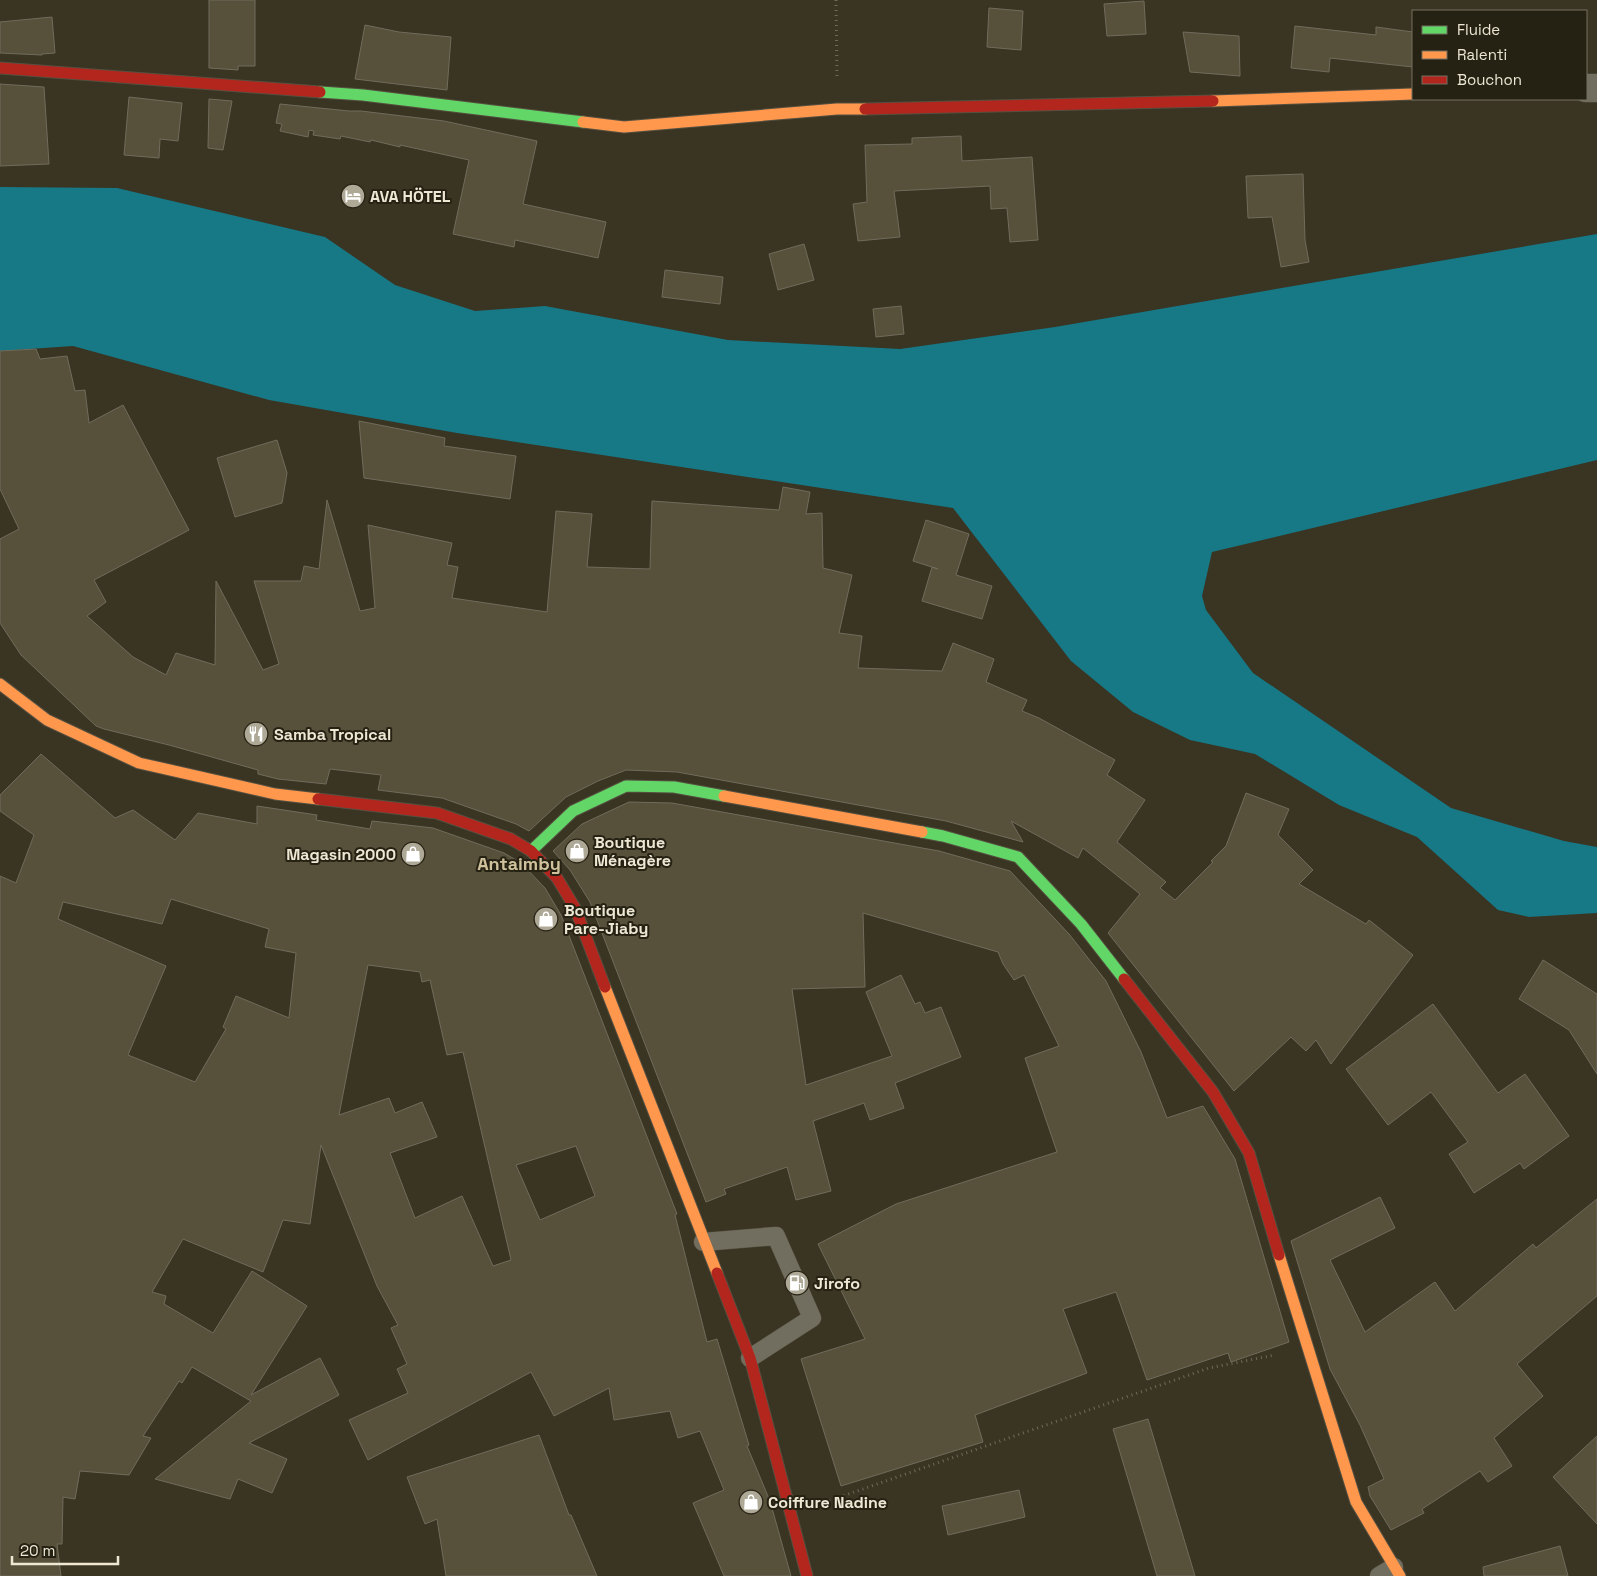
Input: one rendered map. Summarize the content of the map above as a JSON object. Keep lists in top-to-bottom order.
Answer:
{
  "districts": ["Antaimby"],
  "places": {
    "hotel": ["AVA HÖTEL"],
    "restaurant": ["Samba Tropical"],
    "shop": [
      "Boutique Ménagère",
      "Magasin 2000",
      "Boutique Pare-Jiaby",
      "Coiffure Nadine"
    ],
    "fuel station": ["Jirofo"]
  },
  "legend": ["Fluide", "Ralenti", "Bouchon"],
  "scale_bar": "20 m"
}
